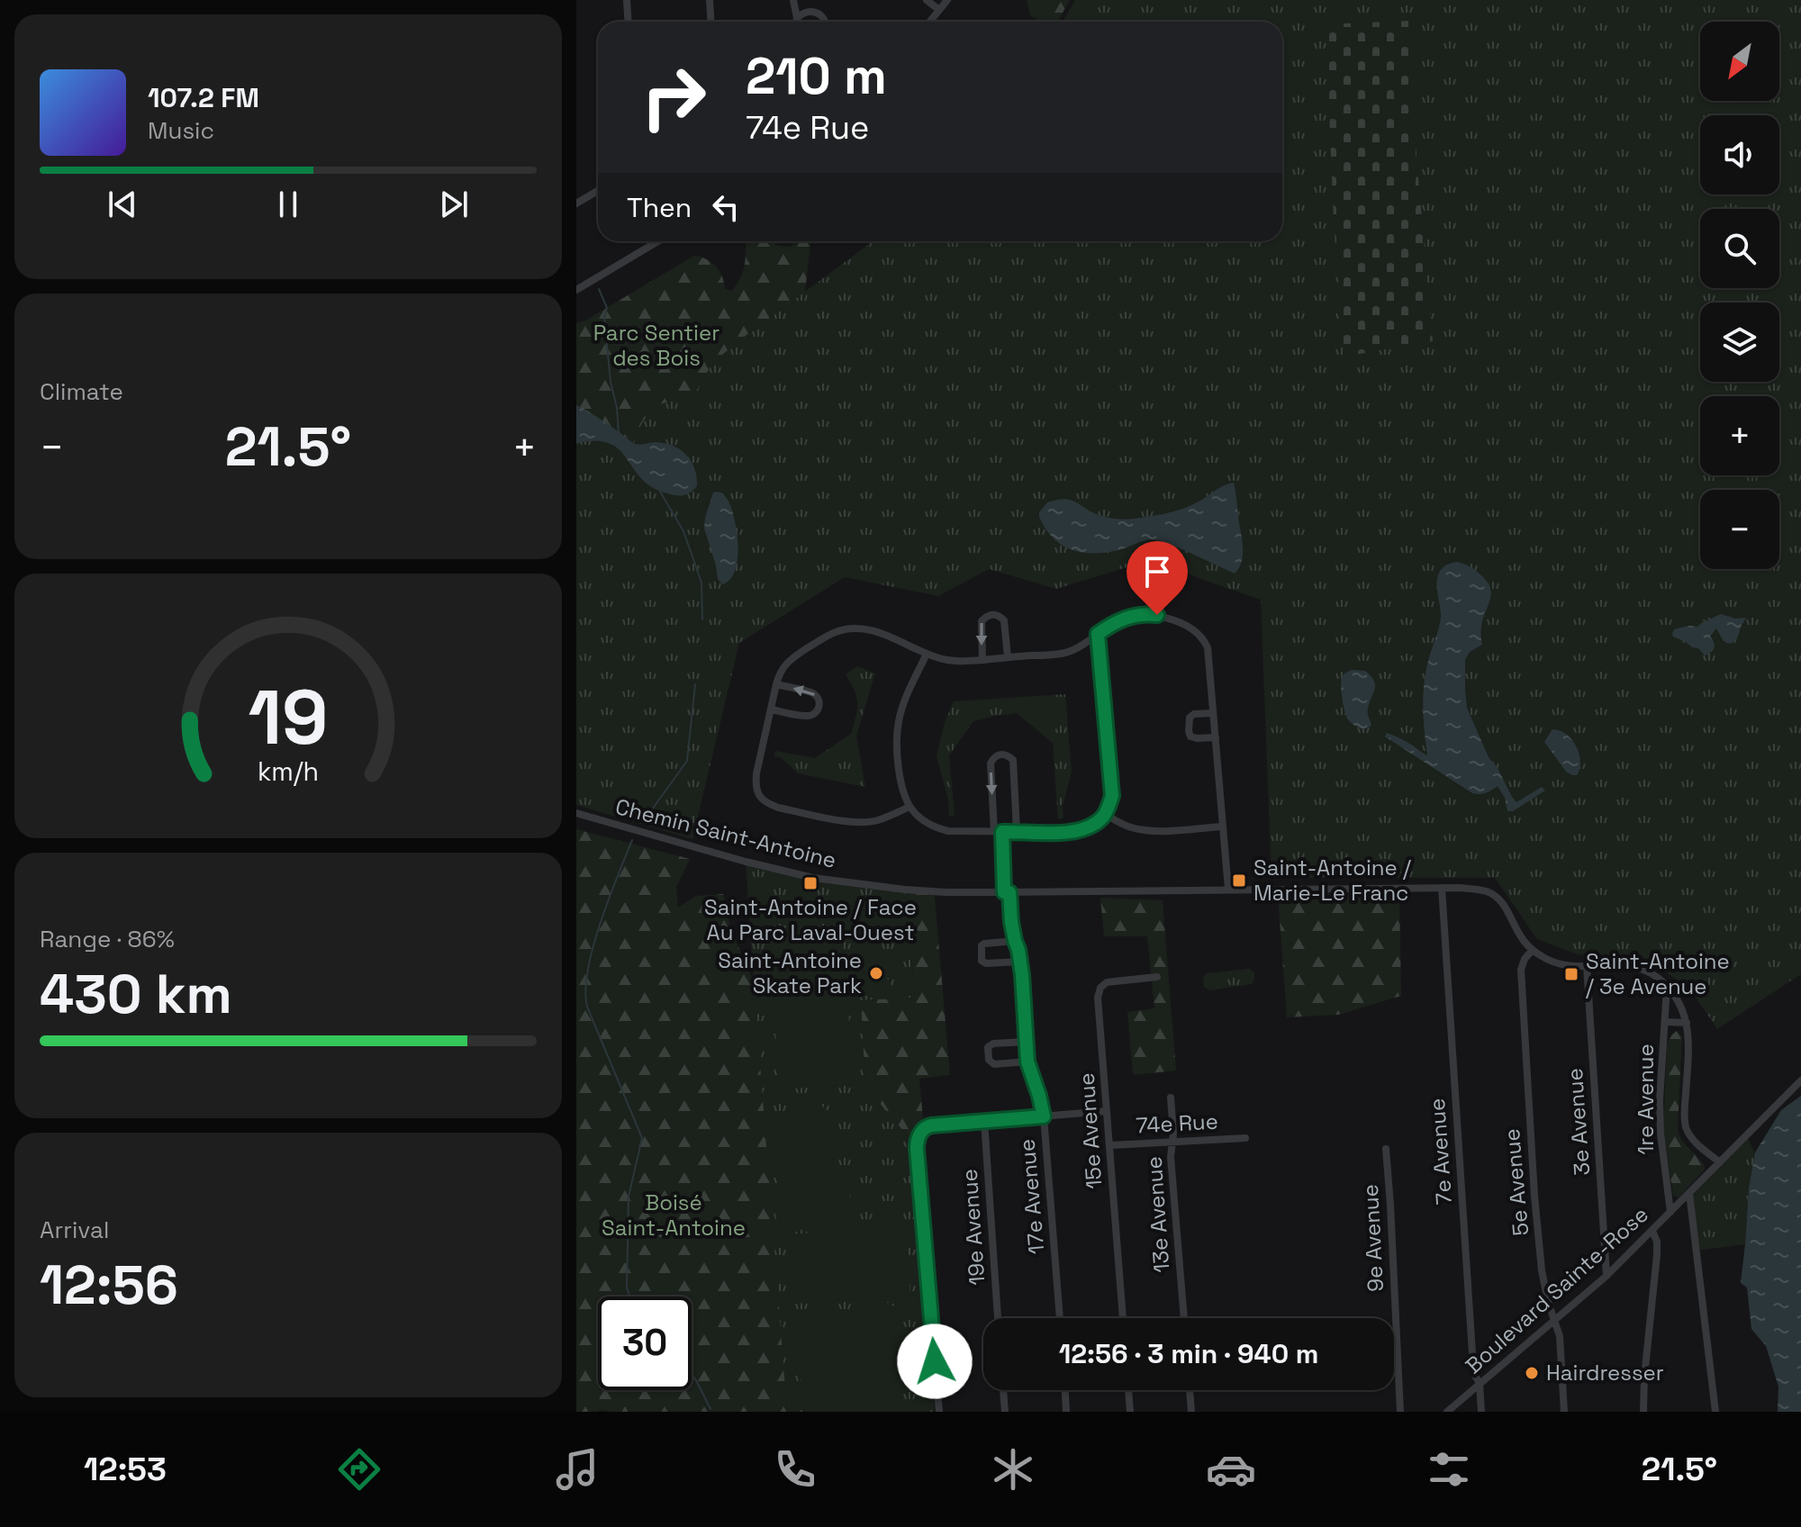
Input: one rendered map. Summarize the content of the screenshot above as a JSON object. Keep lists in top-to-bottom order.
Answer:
{
  "streets": {
    "street": [
      "Chemin Saint-Antoine",
      "1re Avenue",
      "3e Avenue",
      "74e Rue",
      "15e Avenue",
      "7e Avenue",
      "5e Avenue",
      "17e Avenue",
      "13e Avenue",
      "19e Avenue",
      "9e Avenue",
      "Boulevard Sainte-Rose"
    ]
  },
  "crossings": [
    ["Chemin Saint-Antoine", "7e Avenue"],
    ["Chemin Saint-Antoine", "5e Avenue"],
    ["Chemin Saint-Antoine", "17e Avenue"],
    ["1re Avenue", "Boulevard Sainte-Rose"],
    ["3e Avenue", "Boulevard Sainte-Rose"],
    ["74e Rue", "15e Avenue"],
    ["74e Rue", "17e Avenue"],
    ["74e Rue", "13e Avenue"],
    ["74e Rue", "19e Avenue"],
    ["7e Avenue", "Boulevard Sainte-Rose"],
    ["5e Avenue", "Boulevard Sainte-Rose"]
  ],
  "parks": ["Parc Sentier des Bois", "Boisé Saint-Antoine"],
  "places": {
    "transit": ["Saint-Antoine / Marie-Le Franc", "Saint-Antoine / Face Au Parc Laval-Ouest", "Saint-Antoine / 3e Avenue"],
    "other": ["Saint-Antoine Skate Park", "Hairdresser"]
  },
  "north": "bottom left",
  "page": {
    "map_buttons": ["+", "−"],
    "turn": ["210 m", "74e Rue"],
    "song": ["107.2 FM", "Music"],
    "then": "Then",
    "tile": [
      "Climate",
      ["Range · 86%", "430 km"],
      ["Arrival", "12:56"]
    ],
    "heat": ["−", "21.5°", "+"],
    "limit": "30",
    "trip": "12:56 · 3 min · 940 m",
    "tabs": ["12:53", "21.5°"],
    "gauge": ["19", "km/h"]
  }
}
